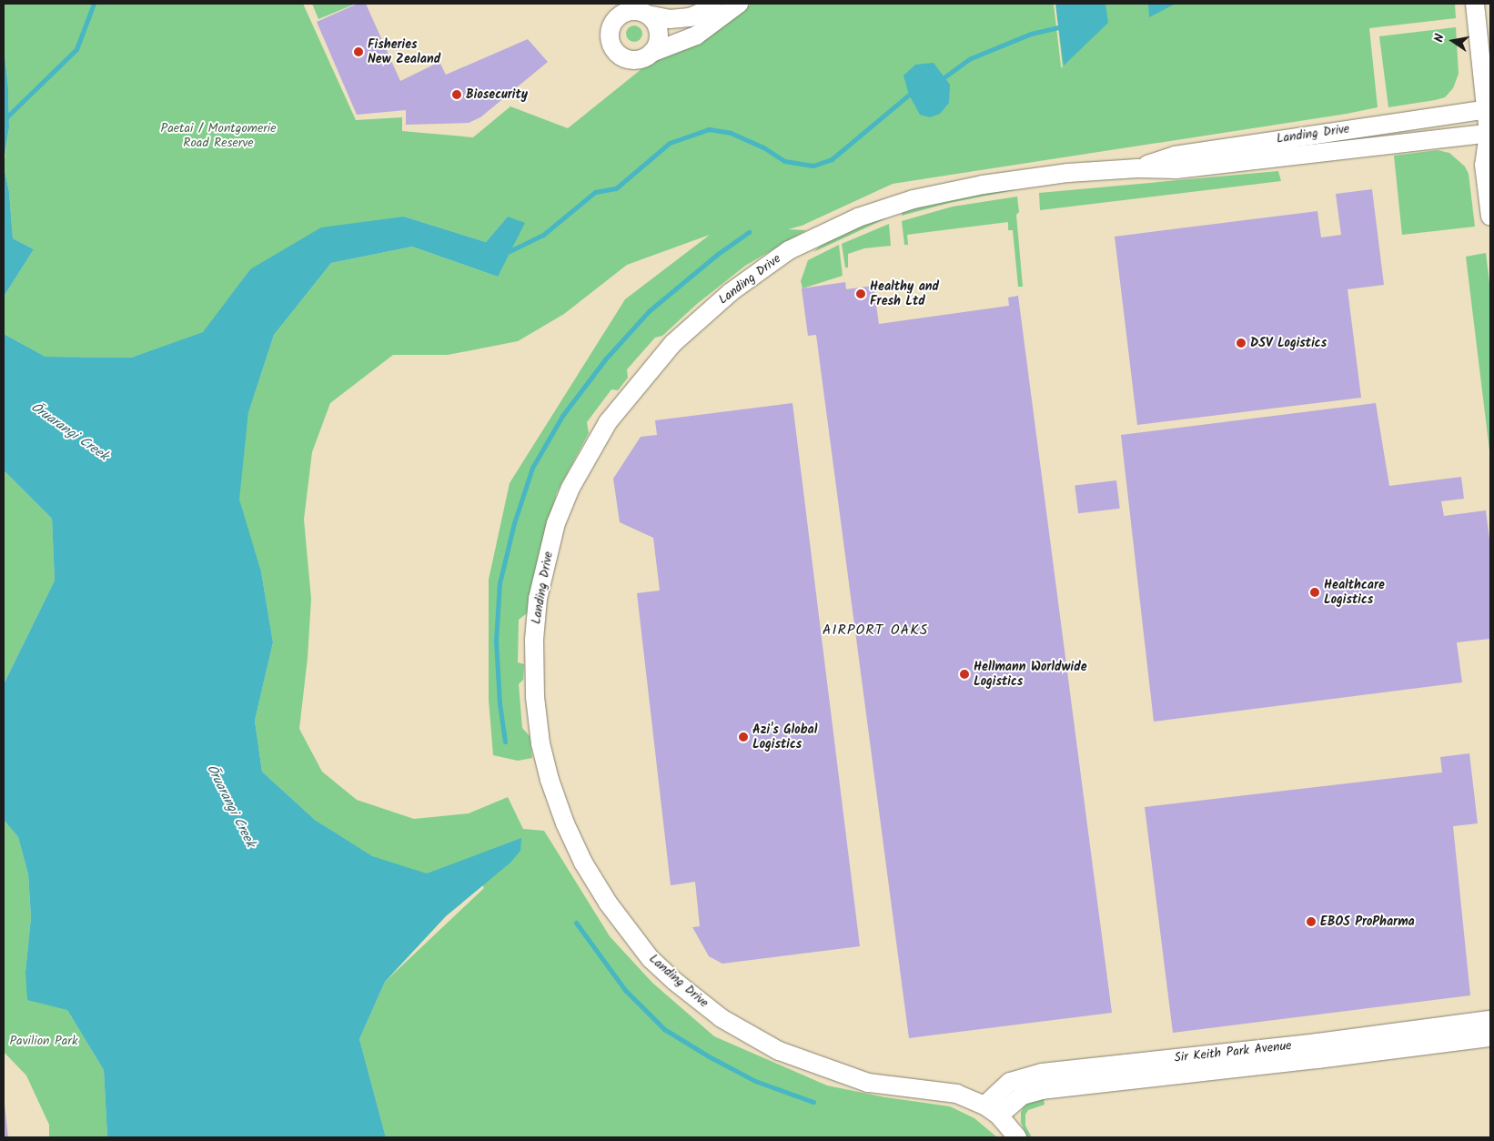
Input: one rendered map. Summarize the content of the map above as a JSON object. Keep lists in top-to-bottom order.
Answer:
{
  "streets": {
    "street": ["Landing Drive", "Sir Keith Park Avenue"]
  },
  "crossings": [
    ["Landing Drive", "Sir Keith Park Avenue"]
  ],
  "districts": ["AIRPORT OAKS"],
  "water": ["Ōruarangi Creek"],
  "parks": ["Paetai / Montgomerie Road Reserve", "Pavilion Park"],
  "places": [
    "Fisheries New Zealand",
    "Biosecurity",
    "Healthy and Fresh Ltd",
    "DSV Logistics",
    "Healthcare Logistics",
    "Hellmann Worldwide Logistics",
    "Azi's Global Logistics",
    "EBOS ProPharma"
  ],
  "north": "left"
}
